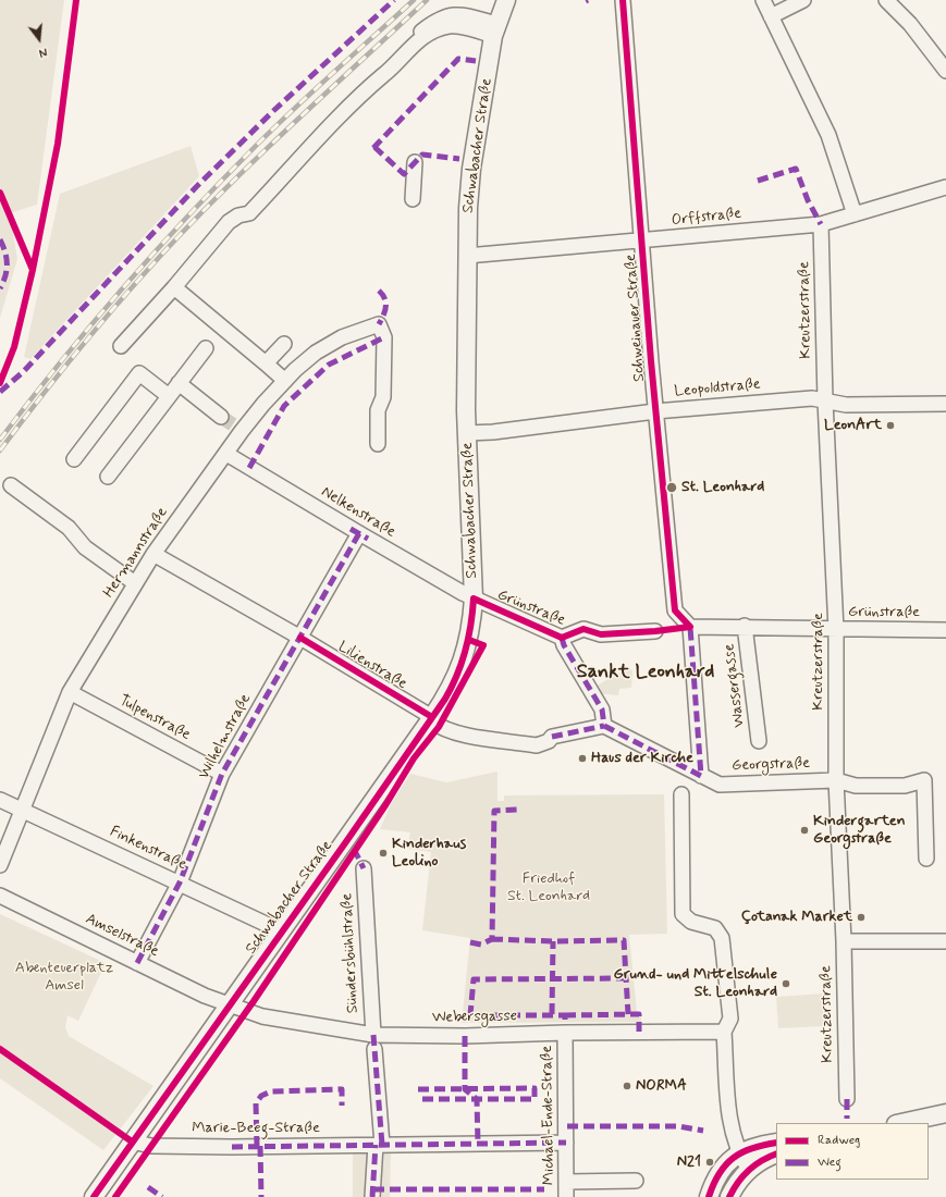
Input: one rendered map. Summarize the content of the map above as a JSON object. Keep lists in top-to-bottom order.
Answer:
{
  "streets": {
    "main road": ["Schwabacher Straße"],
    "street": [
      "Orffstraße",
      "Kreutzerstraße",
      "Schweinauer Straße",
      "Leopoldstraße",
      "Nelkenstraße",
      "Hermannstraße",
      "Grünstraße",
      "Lilienstraße",
      "Wassergasse",
      "Tulpenstraße",
      "Wilhelmstraße",
      "Georgstraße",
      "Finkenstraße",
      "Amselstraße",
      "Sündersbühlstraße",
      "Webersgasse",
      "Michael-Ende-Straße",
      "Marie-Beeg-Straße"
    ]
  },
  "crossings": [
    ["Schwabacher Straße", "Orffstraße"],
    ["Schwabacher Straße", "Leopoldstraße"],
    ["Schwabacher Straße", "Nelkenstraße"],
    ["Schwabacher Straße", "Grünstraße"],
    ["Schwabacher Straße", "Lilienstraße"],
    ["Schwabacher Straße", "Finkenstraße"],
    ["Schwabacher Straße", "Amselstraße"],
    ["Schwabacher Straße", "Webersgasse"],
    ["Schwabacher Straße", "Marie-Beeg-Straße"],
    ["Orffstraße", "Kreutzerstraße"],
    ["Orffstraße", "Schweinauer Straße"],
    ["Kreutzerstraße", "Leopoldstraße"],
    ["Kreutzerstraße", "Grünstraße"],
    ["Kreutzerstraße", "Georgstraße"],
    ["Schweinauer Straße", "Leopoldstraße"],
    ["Schweinauer Straße", "Grünstraße"],
    ["Nelkenstraße", "Hermannstraße"],
    ["Nelkenstraße", "Grünstraße"],
    ["Nelkenstraße", "Wilhelmstraße"],
    ["Hermannstraße", "Lilienstraße"],
    ["Hermannstraße", "Tulpenstraße"],
    ["Hermannstraße", "Finkenstraße"],
    ["Grünstraße", "Wassergasse"],
    ["Lilienstraße", "Wilhelmstraße"],
    ["Lilienstraße", "Georgstraße"],
    ["Tulpenstraße", "Wilhelmstraße"],
    ["Wilhelmstraße", "Finkenstraße"],
    ["Wilhelmstraße", "Amselstraße"],
    ["Amselstraße", "Webersgasse"],
    ["Sündersbühlstraße", "Webersgasse"],
    ["Webersgasse", "Michael-Ende-Straße"],
    ["Michael-Ende-Straße", "Marie-Beeg-Straße"]
  ],
  "districts": ["Sankt Leonhard"],
  "parks": ["Friedhof St. Leonhard", "Abenteuerplatz Amsel"],
  "places": [
    "LeonArt",
    "St. Leonhard",
    "Haus der Kirche",
    "Kindergarten Georgstraße",
    "Kinderhaus Leolino",
    "Çotanak Market",
    "Grund- und Mittelschule St. Leonhard",
    "NORMA",
    "N21"
  ],
  "legend": ["Radweg", "Weg"],
  "north": "bottom"
}
